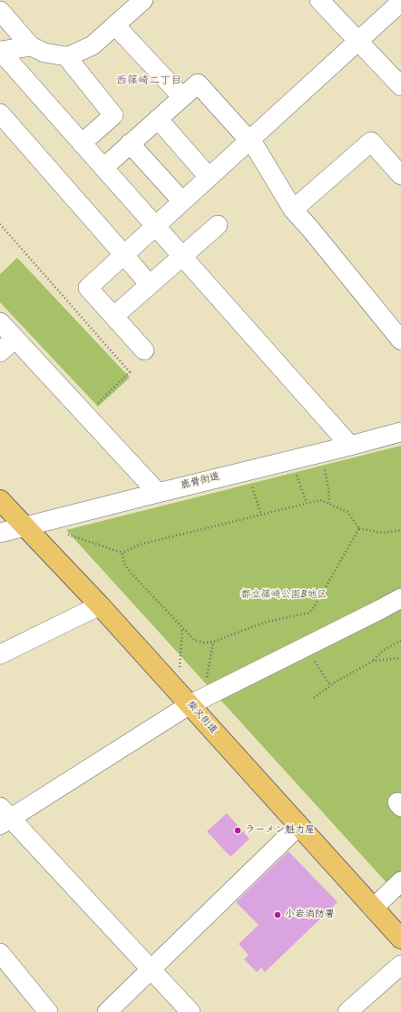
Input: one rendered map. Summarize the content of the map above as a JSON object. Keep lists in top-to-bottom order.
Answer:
{
  "streets": {
    "main road": ["柴又街道"],
    "street": ["鹿骨街道"]
  },
  "crossings": [
    ["鹿骨街道", "柴又街道"]
  ],
  "districts": ["西篠崎二丁目"],
  "parks": ["都立篠崎公園B地区"],
  "places": ["ラーメン魁力屋", "小岩消防署"]
}
